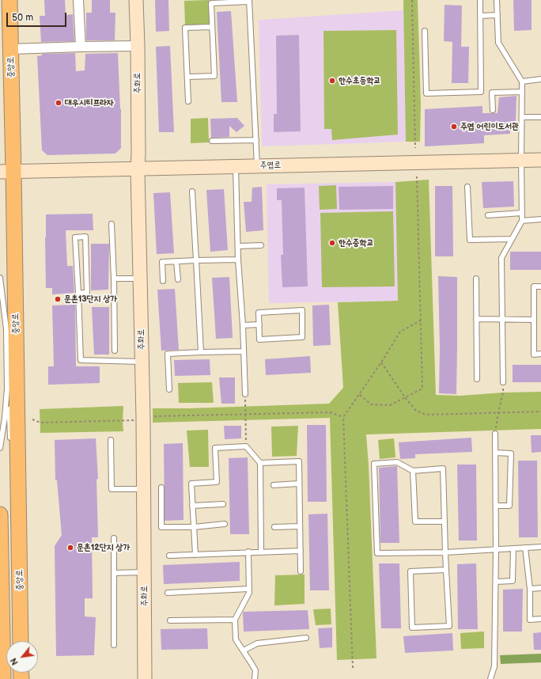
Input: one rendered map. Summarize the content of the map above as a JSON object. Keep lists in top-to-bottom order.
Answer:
{
  "streets": {
    "main road": ["중앙로"],
    "street": ["주화로", "주엽로"]
  },
  "crossings": [
    ["중앙로", "주엽로"],
    ["주화로", "주엽로"]
  ],
  "places": [
    "한수초등학교",
    "대우시티프라자",
    "주엽 어린이도서관",
    "한수중학교",
    "문촌13단지 상가",
    "문촌12단지 상가"
  ],
  "scale_bar": "50 m",
  "north": "bottom left"
}
